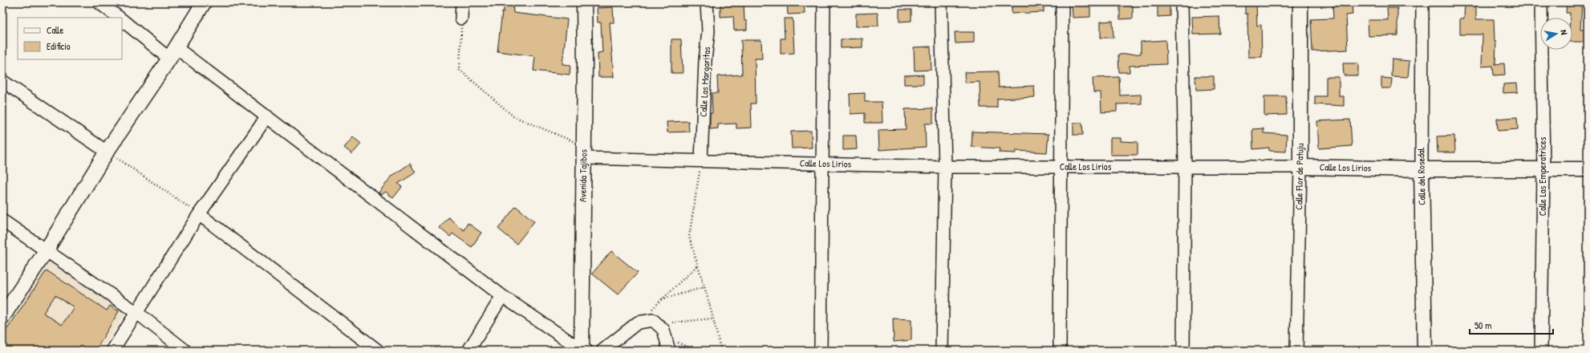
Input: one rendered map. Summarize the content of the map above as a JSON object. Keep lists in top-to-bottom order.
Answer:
{
  "streets": {
    "street": [
      "Calle Las Margaritas",
      "Calle Los Lirios",
      "Avenida Tajibos",
      "Calle Flor de Patuju",
      "Calle del Rosedal",
      "Calle Las Emperatrices"
    ]
  },
  "crossings": [
    ["Calle Las Margaritas", "Calle Los Lirios"],
    ["Calle Los Lirios", "Avenida Tajibos"],
    ["Calle Los Lirios", "Calle Flor de Patuju"],
    ["Calle Los Lirios", "Calle del Rosedal"],
    ["Calle Los Lirios", "Calle Las Emperatrices"]
  ],
  "legend": ["Calle", "Edificio"],
  "scale_bar": "50 m",
  "north": "right"
}
